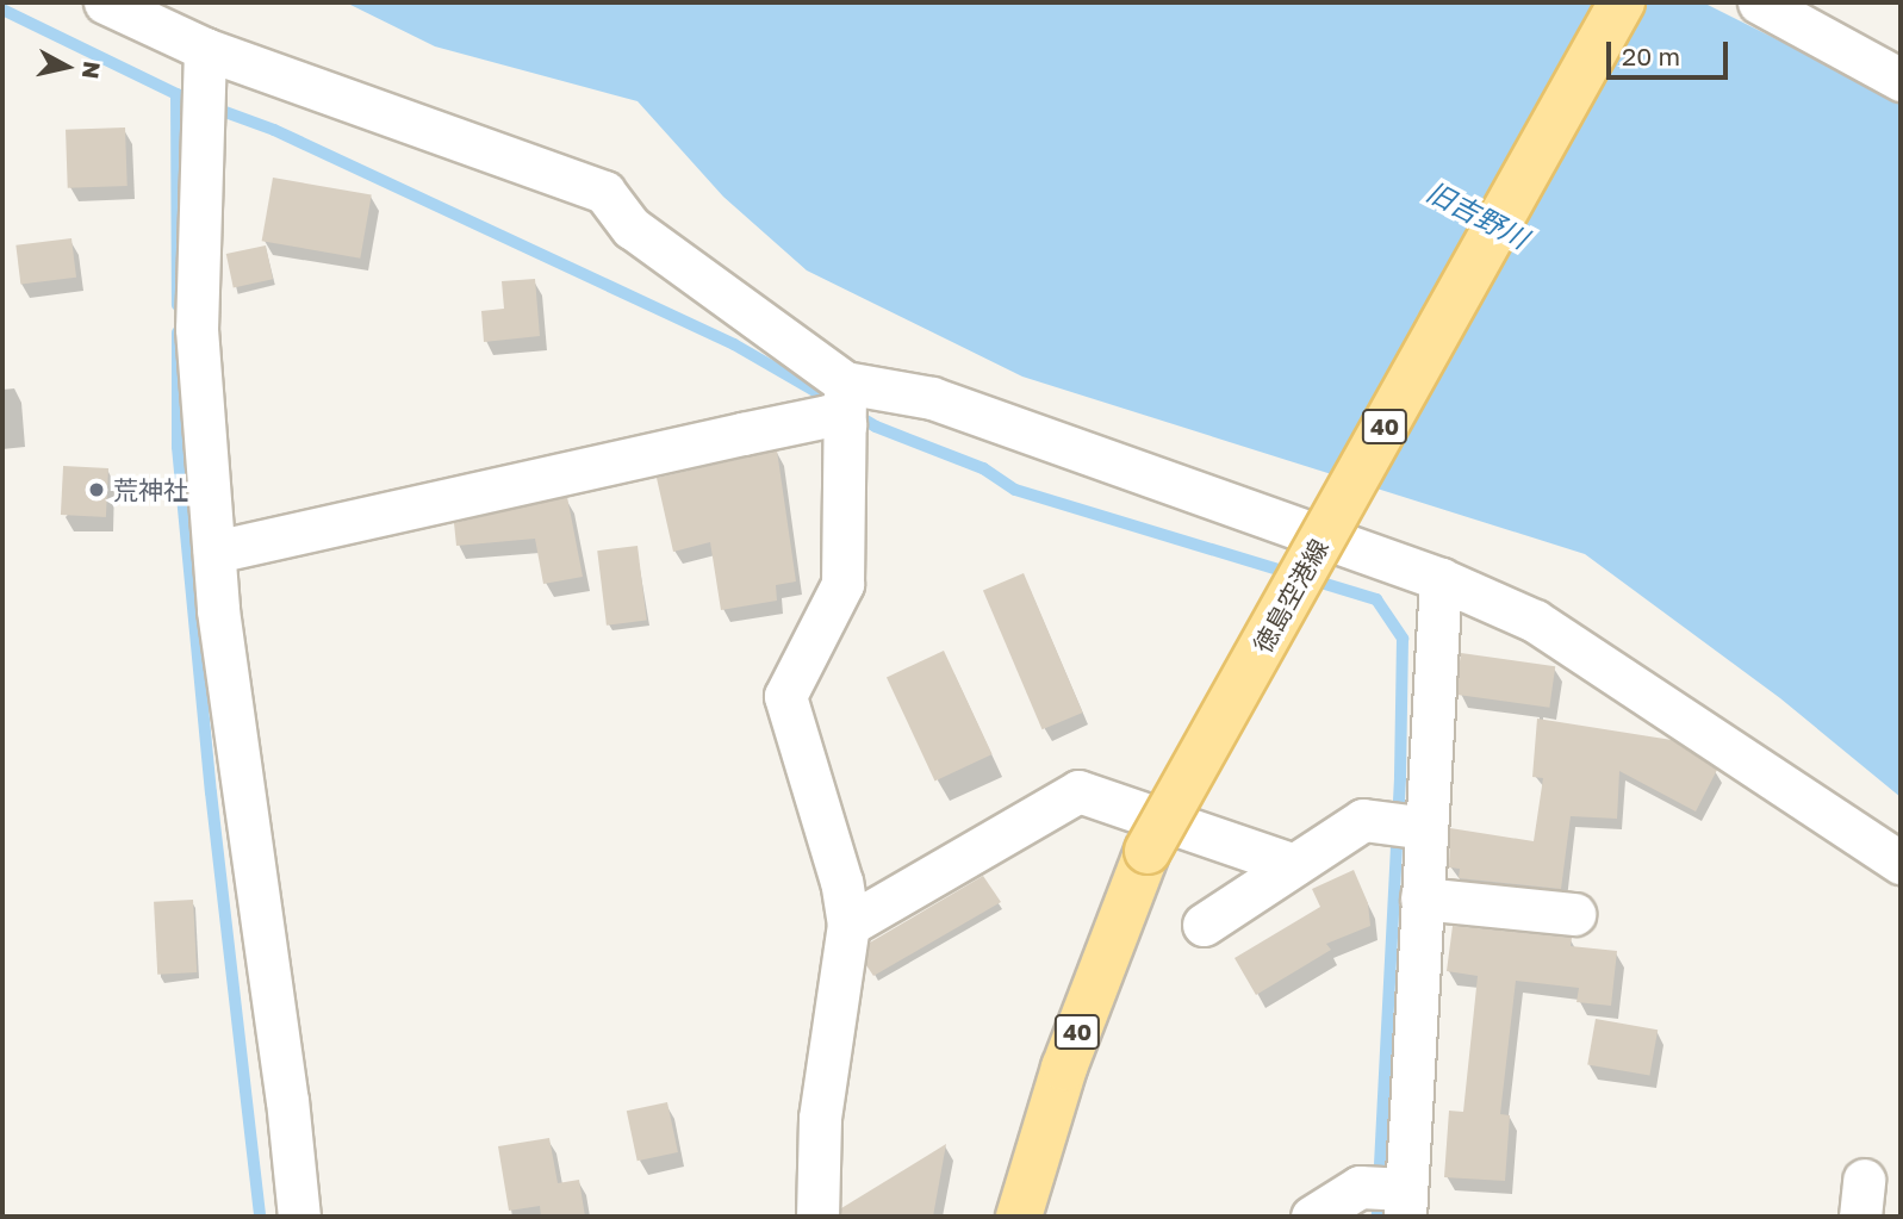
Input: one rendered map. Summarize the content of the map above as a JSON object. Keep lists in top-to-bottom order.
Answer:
{
  "streets": {
    "main road": ["40", "徳島空港線"]
  },
  "water": ["旧吉野川"],
  "places": ["荒神社"],
  "scale_bar": "20 m",
  "north": "right"
}
